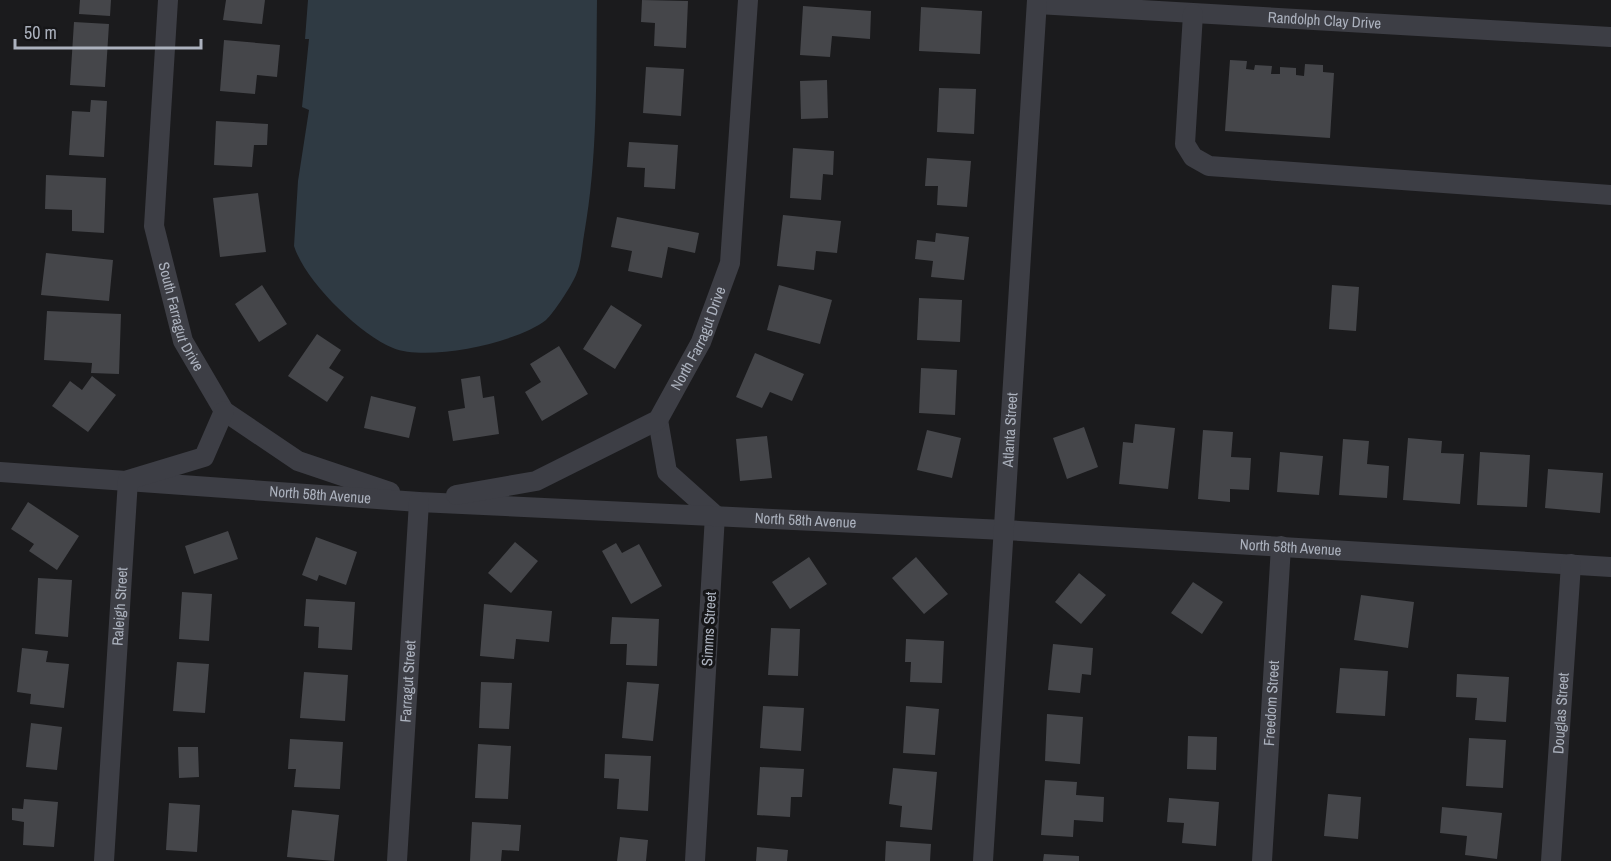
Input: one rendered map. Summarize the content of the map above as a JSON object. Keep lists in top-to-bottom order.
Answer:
{
  "streets": {
    "street": [
      "Randolph Clay Drive",
      "South Farragut Drive",
      "North Farragut Drive",
      "Atlanta Street",
      "North 58th Avenue",
      "Raleigh Street",
      "Simms Street",
      "Farragut Street",
      "Freedom Street",
      "Douglas Street"
    ]
  },
  "crossings": [
    ["Randolph Clay Drive", "Atlanta Street"],
    ["South Farragut Drive", "North 58th Avenue"],
    ["South Farragut Drive", "Farragut Street"],
    ["Atlanta Street", "North 58th Avenue"],
    ["North 58th Avenue", "Raleigh Street"],
    ["North 58th Avenue", "Simms Street"],
    ["North 58th Avenue", "Farragut Street"],
    ["North 58th Avenue", "Freedom Street"],
    ["North 58th Avenue", "Douglas Street"]
  ],
  "scale_bar": "50 m"
}
